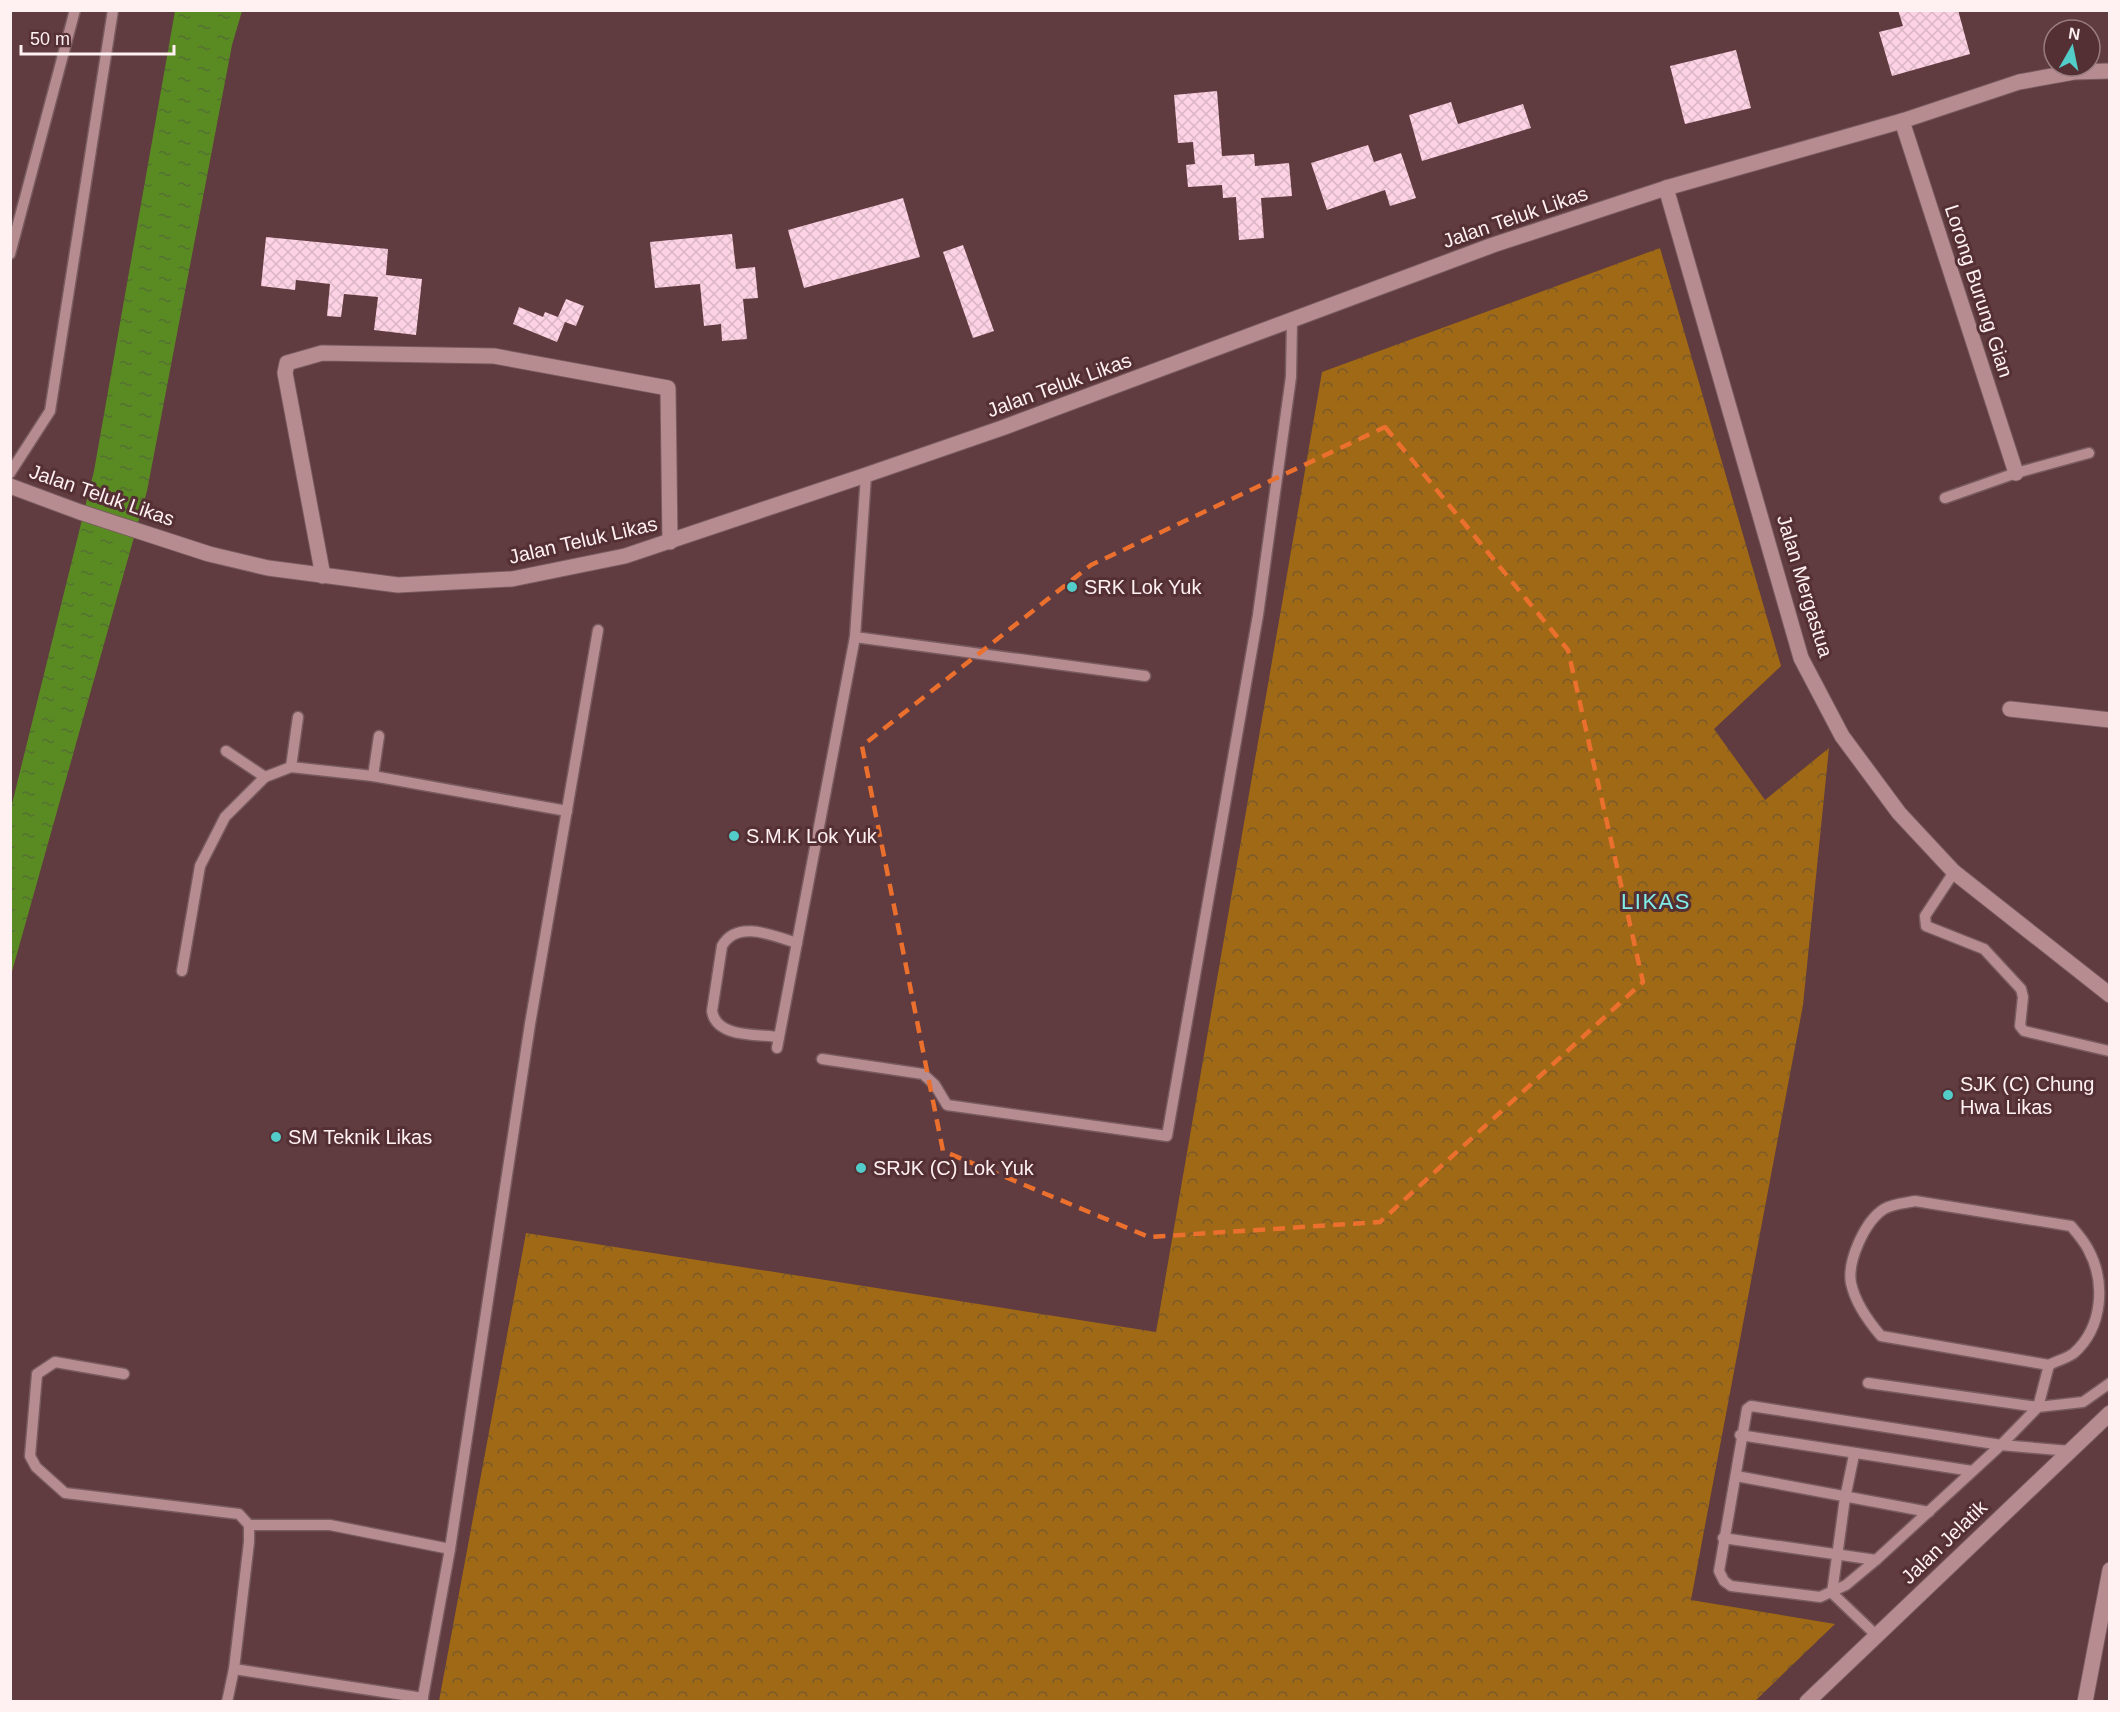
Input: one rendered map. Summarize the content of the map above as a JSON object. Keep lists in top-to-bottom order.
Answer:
{
  "streets": {
    "street": [
      "Jalan Teluk Likas",
      "Lorong Burung Gian",
      "Jalan Mergastua",
      "Jalan Jelatik"
    ]
  },
  "crossings": [
    ["Jalan Teluk Likas", "Lorong Burung Gian"],
    ["Jalan Teluk Likas", "Jalan Mergastua"]
  ],
  "districts": ["LIKAS"],
  "places": [
    "SRK Lok Yuk",
    "S.M.K Lok Yuk",
    "SJK (C) Chung Hwa Likas",
    "SM Teknik Likas",
    "SRJK (C) Lok Yuk"
  ],
  "scale_bar": "50 m",
  "north": "top"
}
